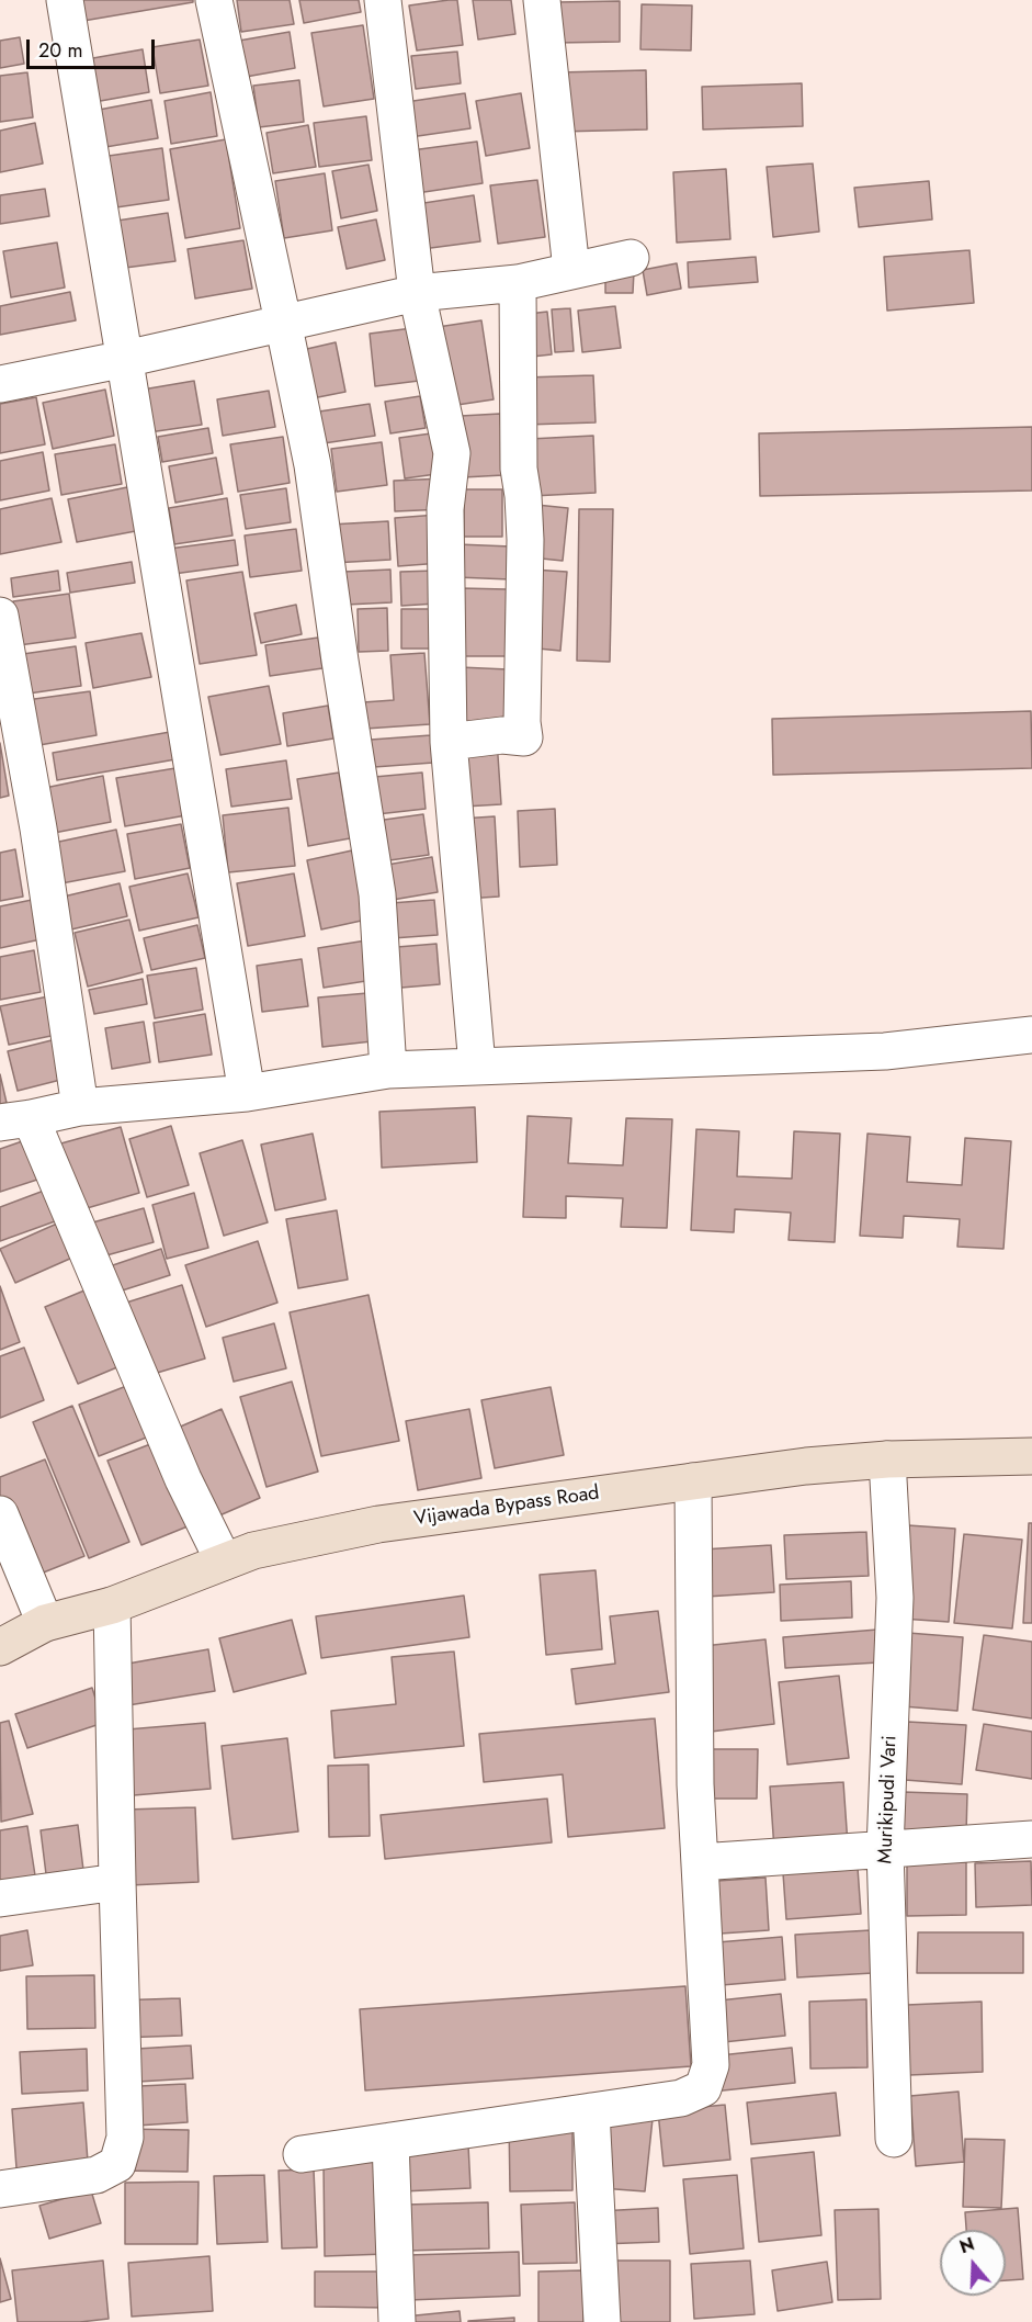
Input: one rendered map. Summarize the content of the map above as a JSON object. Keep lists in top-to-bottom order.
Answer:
{
  "streets": {
    "main road": ["Vijawada Bypass Road"],
    "street": ["Murikipudi Vari"]
  },
  "crossings": [
    ["Vijawada Bypass Road", "Murikipudi Vari"]
  ],
  "scale_bar": "20 m",
  "north": "top"
}
